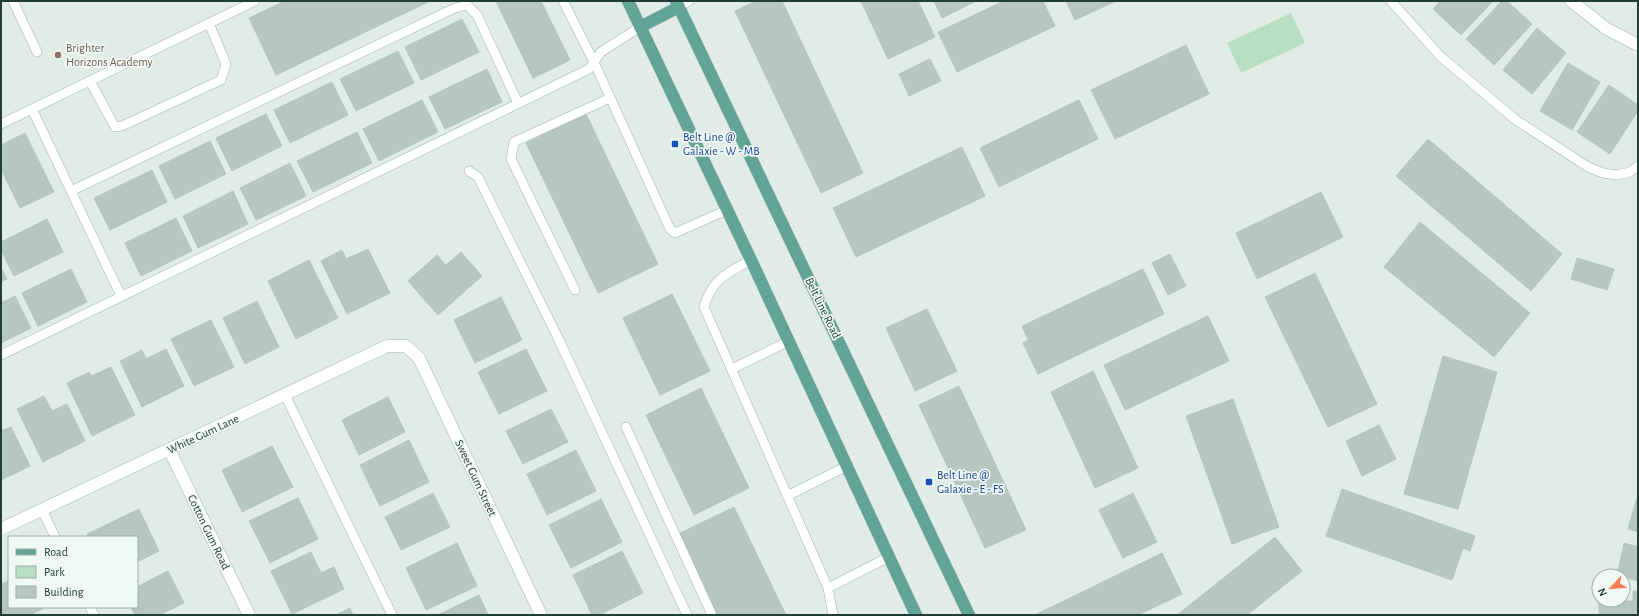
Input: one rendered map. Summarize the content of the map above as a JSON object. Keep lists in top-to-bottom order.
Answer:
{
  "streets": {
    "main road": ["Belt Line Road"],
    "street": ["White Gum Lane", "Sweet Gum Street", "Cotton Gum Road"]
  },
  "crossings": [
    ["White Gum Lane", "Sweet Gum Street"],
    ["White Gum Lane", "Cotton Gum Road"]
  ],
  "places": {
    "other": ["Brighter Horizons Academy"],
    "transit": ["Belt Line @ Galaxie - W - MB", "Belt Line @ Galaxie - E - FS"]
  },
  "legend": ["Road", "Park", "Building"],
  "north": "bottom left"
}
